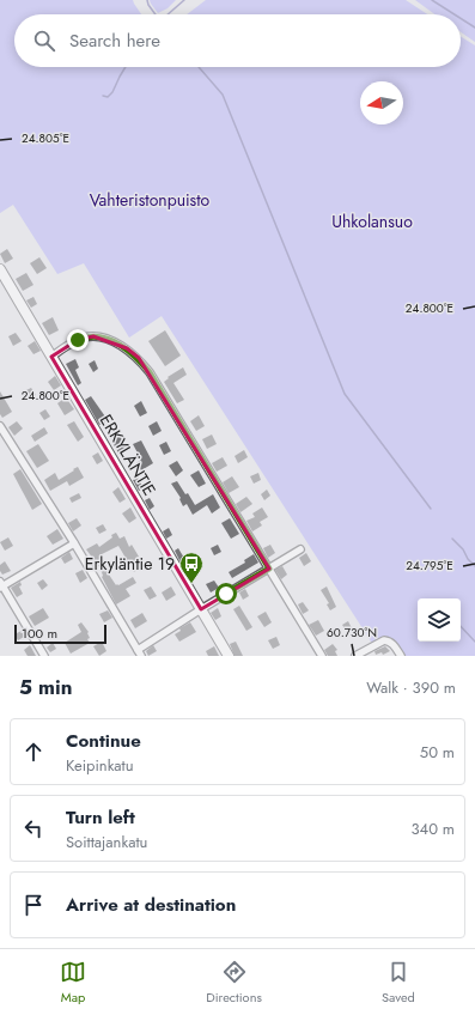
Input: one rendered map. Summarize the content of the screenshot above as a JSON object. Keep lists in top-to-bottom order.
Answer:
{
  "streets": {
    "street": ["ERKYLÄNTIE"]
  },
  "parks": ["Vahteristonpuisto", "Uhkolansuo"],
  "places": {
    "bus stop": ["Erkyläntie 19"]
  },
  "scale_bar": "100 m",
  "north": "left",
  "page": {
    "search": "Search here",
    "scale": "100 m",
    "heading": ["5 min", "Walk · 390 m"],
    "list": [
      ["Continue", "Keipinkatu", "50 m"],
      ["Turn left", "Soittajankatu", "340 m"],
      "Arrive at destination"
    ],
    "nav": ["Map", "Directions", "Saved"]
  },
  "coordinates": [
    "24.805°E",
    "24.800°E",
    "24.795°E",
    "60.730°N"
  ]
}
